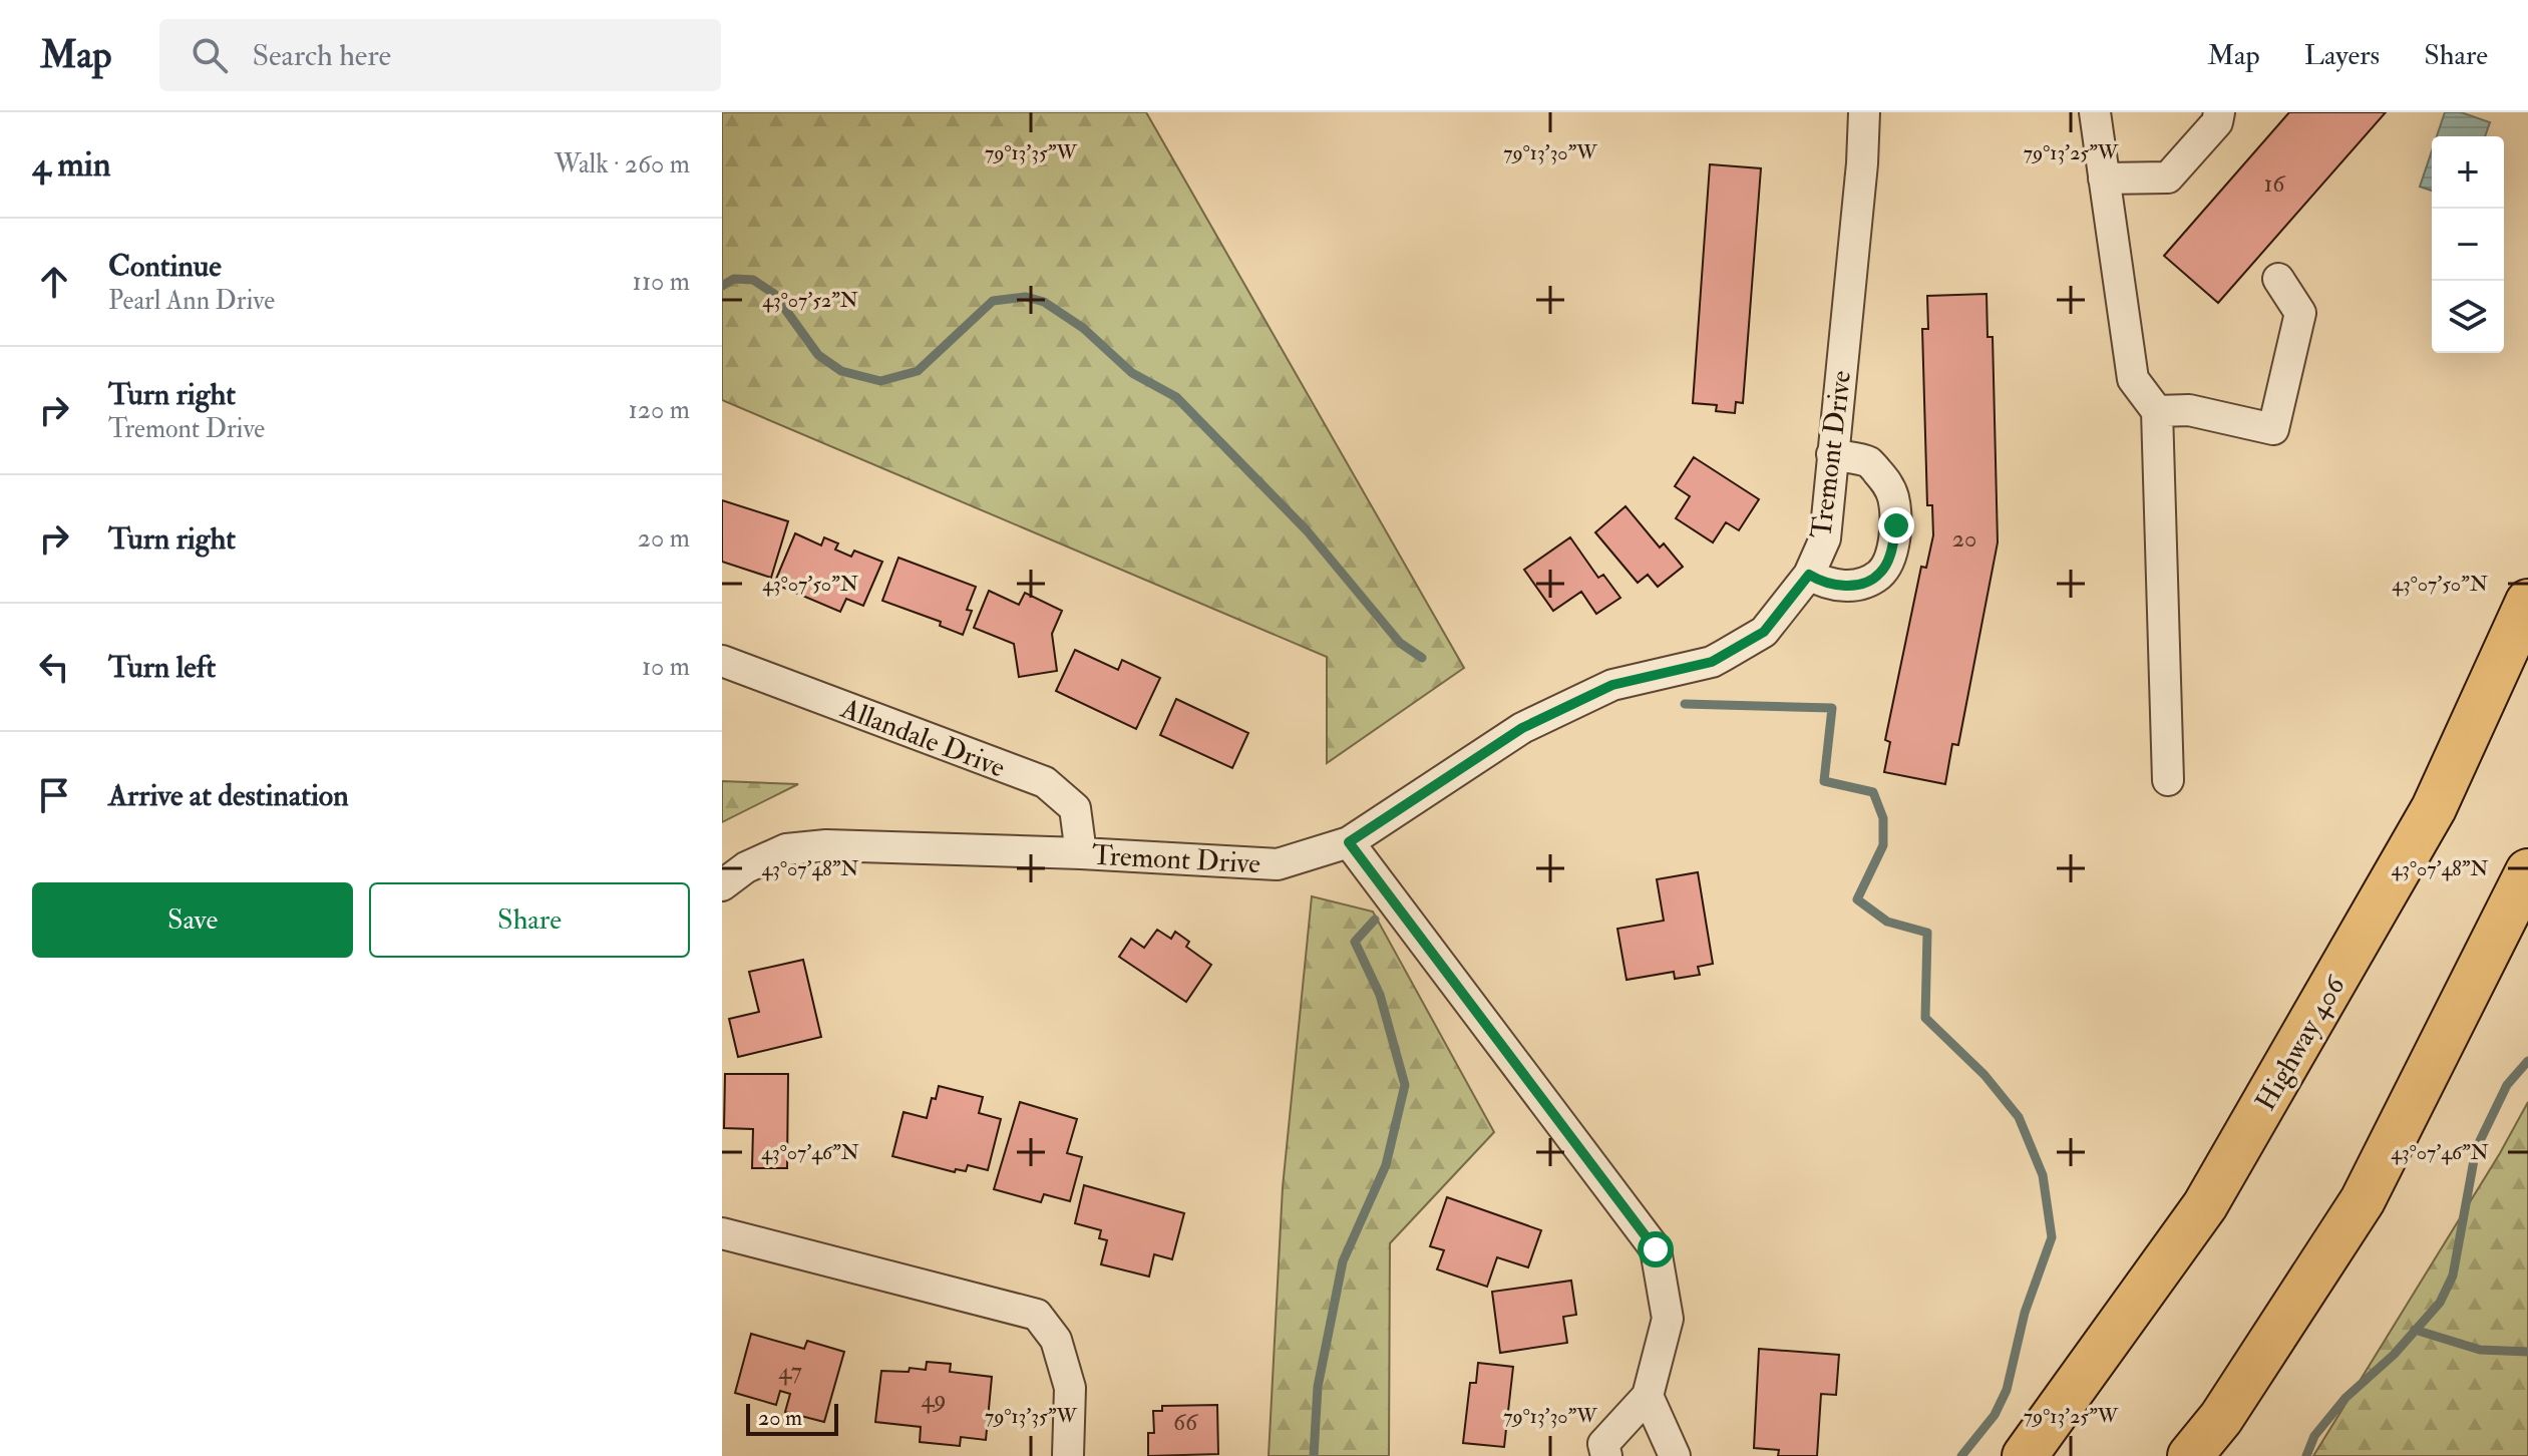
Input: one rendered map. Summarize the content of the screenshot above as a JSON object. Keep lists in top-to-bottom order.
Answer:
{
  "streets": {
    "highway": ["Highway 406"],
    "street": ["Tremont Drive", "Allandale Drive"]
  },
  "crossings": [
    ["Tremont Drive", "Allandale Drive"]
  ],
  "house_numbers": [
    "16",
    "20",
    "47",
    "49",
    "66"
  ],
  "scale_bar": "20 m",
  "page": {
    "header": "Map",
    "search": "Search here",
    "nav": ["Map", "Layers", "Share"],
    "heading": ["4 min", "Walk · 260 m"],
    "map_buttons": ["+", "−"],
    "list": [
      ["Continue", "Pearl Ann Drive", "110 m"],
      ["Turn right", "Tremont Drive", "120 m"],
      ["Turn right", "20 m"],
      ["Turn left", "10 m"],
      "Arrive at destination"
    ],
    "buttons": ["Save", "Share"],
    "scale": "20 m"
  },
  "coordinates": [
    "79°13'35\"W",
    "79°13'30\"W",
    "79°13'25\"W",
    "43°07'52\"N",
    "43°07'50\"N",
    "43°07'48\"N",
    "43°07'46\"N"
  ]
}
